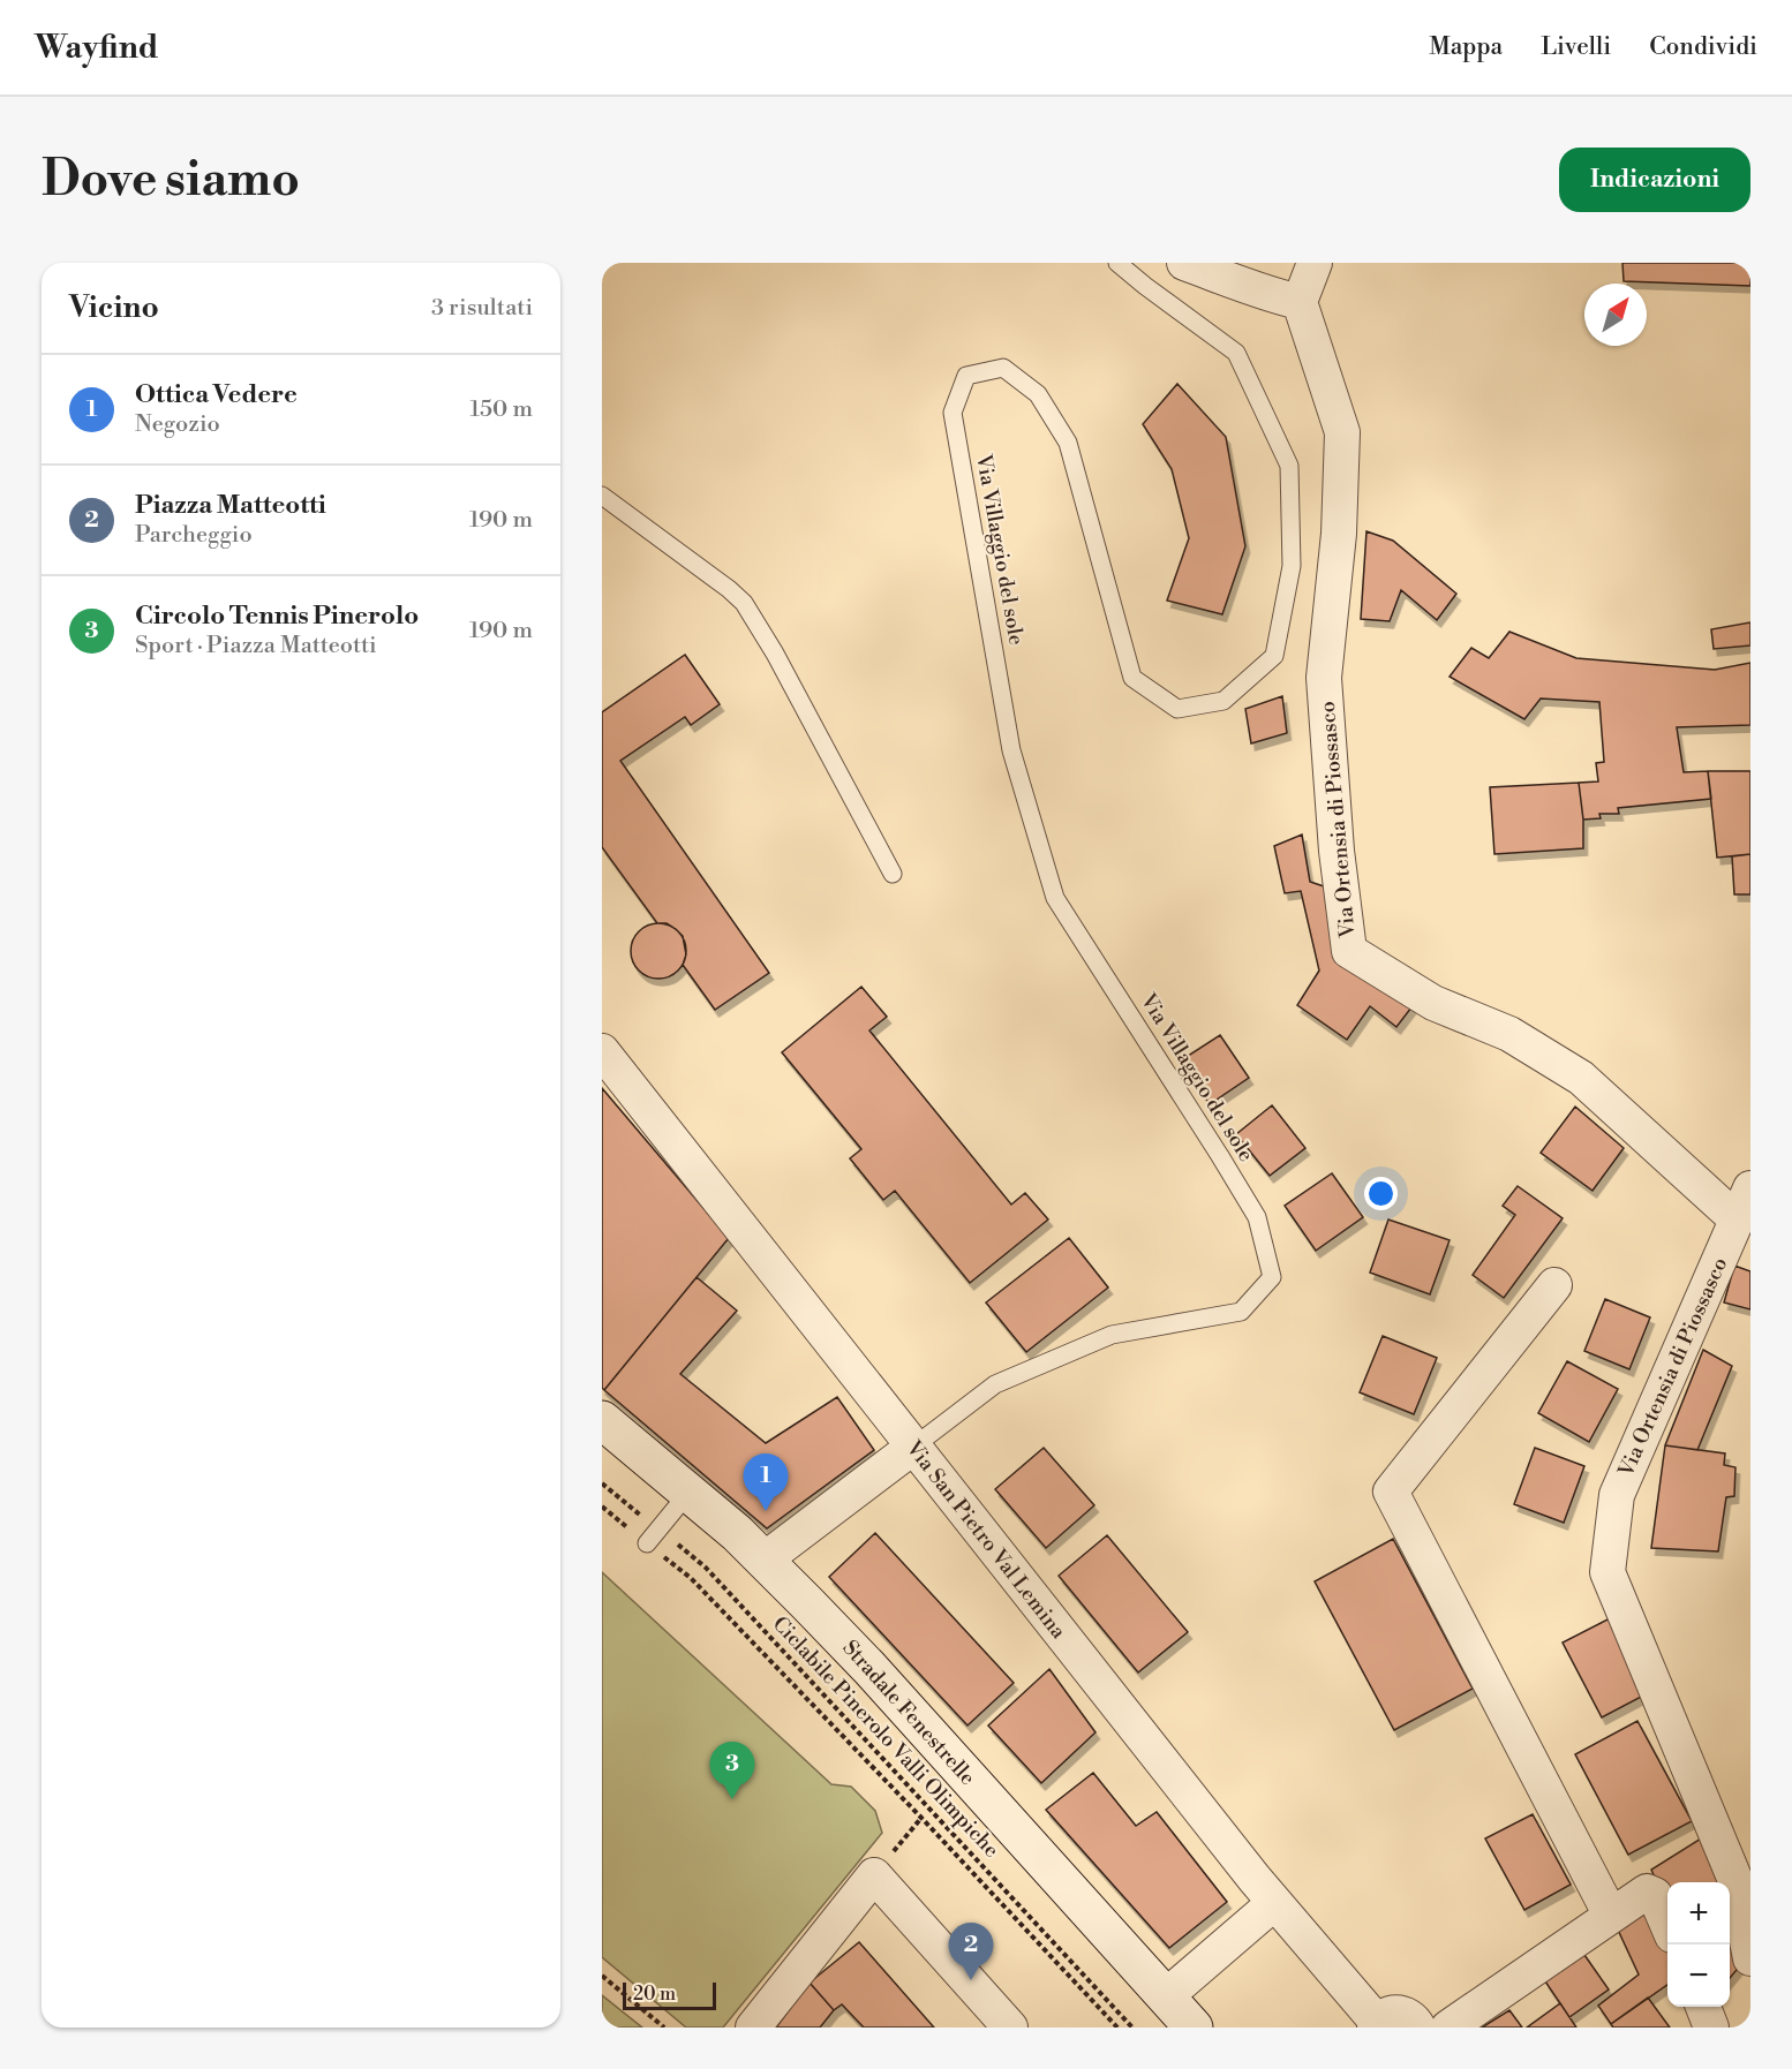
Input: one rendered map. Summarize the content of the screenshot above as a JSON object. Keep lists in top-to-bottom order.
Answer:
{
  "streets": {
    "main road": ["Stradale Fenestrelle"],
    "street": ["Via Ortensia di Piossasco", "Via San Pietro Val Lemina"],
    "lane": ["Via Villaggio del sole"],
    "path": ["Ciclabile Pinerolo Valli Olimpiche"]
  },
  "crossings": [
    ["Via Villaggio del sole", "Via San Pietro Val Lemina"]
  ],
  "scale_bar": "20 m",
  "north": "top right",
  "page": {
    "header": "Wayfind",
    "nav": ["Mappa", "Livelli", "Condividi"],
    "buttons": "Indicazioni",
    "title": "Dove siamo",
    "heading": ["Vicino", "3 risultati"],
    "list": [
      {
        "mark": "1",
        "name": "Ottica Vedere",
        "note": "Negozio",
        "value": "150 m"
      },
      {
        "mark": "2",
        "name": "Piazza Matteotti",
        "note": "Parcheggio",
        "value": "190 m"
      },
      {
        "mark": "3",
        "name": "Circolo Tennis Pinerolo",
        "note": "Sport · Piazza Matteotti",
        "value": "190 m"
      }
    ],
    "pins": ["1", "3", "2"],
    "map_buttons": ["+", "−"],
    "scale": "20 m"
  }
}
